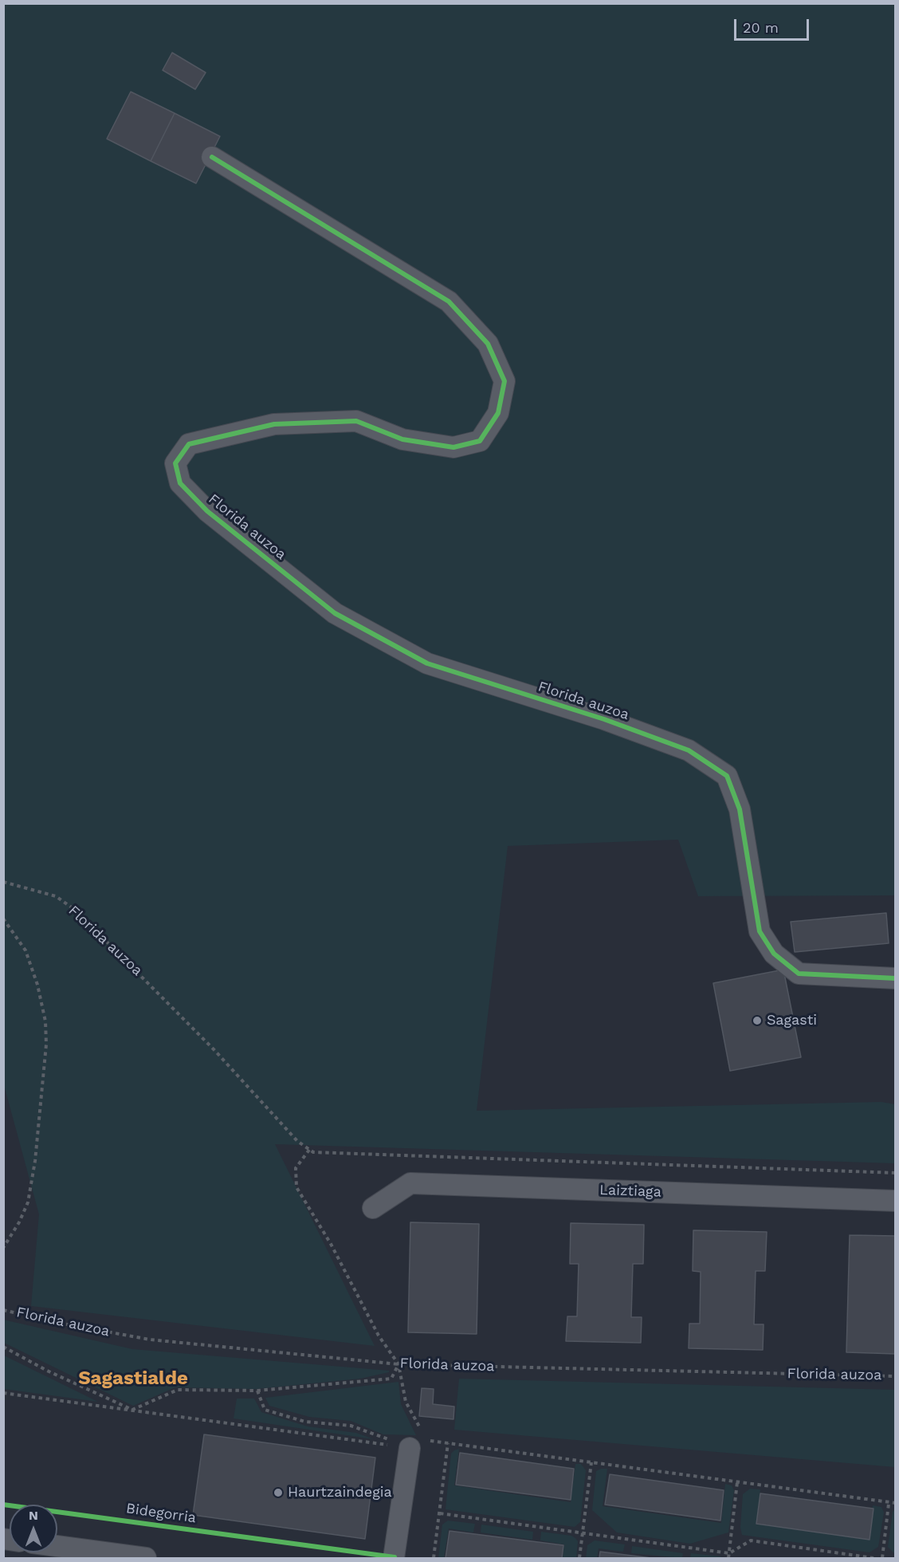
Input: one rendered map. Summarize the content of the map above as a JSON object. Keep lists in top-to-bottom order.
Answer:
{
  "streets": {
    "street": ["Florida auzoa", "Laiztiaga"],
    "cycle path": ["Bidegorria"]
  },
  "districts": ["Sagastialde"],
  "places": ["Sagasti", "Haurtzaindegia"],
  "scale_bar": "20 m",
  "north": "top"
}
